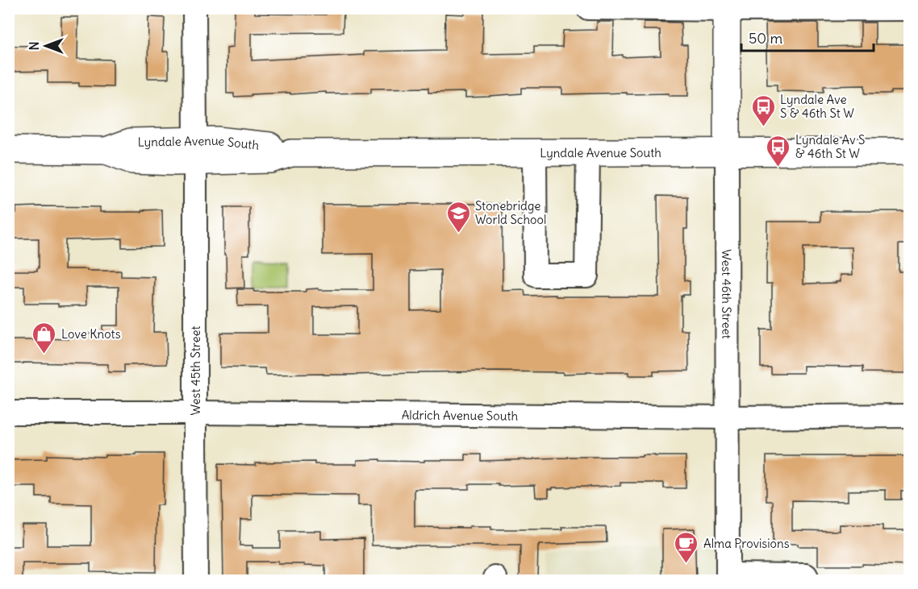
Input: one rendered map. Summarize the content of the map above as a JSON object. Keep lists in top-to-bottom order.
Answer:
{
  "streets": {
    "main road": ["Lyndale Avenue South", "West 46th Street"],
    "street": ["West 45th Street", "Aldrich Avenue South"]
  },
  "crossings": [
    ["Lyndale Avenue South", "West 46th Street"],
    ["Lyndale Avenue South", "West 45th Street"],
    ["West 46th Street", "Aldrich Avenue South"],
    ["West 45th Street", "Aldrich Avenue South"]
  ],
  "places": {
    "bus stop": ["Lyndale Ave S & 46th St W", "Lyndale Av S & 46th St W"],
    "school or university": ["Stonebridge World School"],
    "shop": ["Love Knots"],
    "cafe": ["Alma Provisions"]
  },
  "scale_bar": "50 m",
  "north": "left"
}
